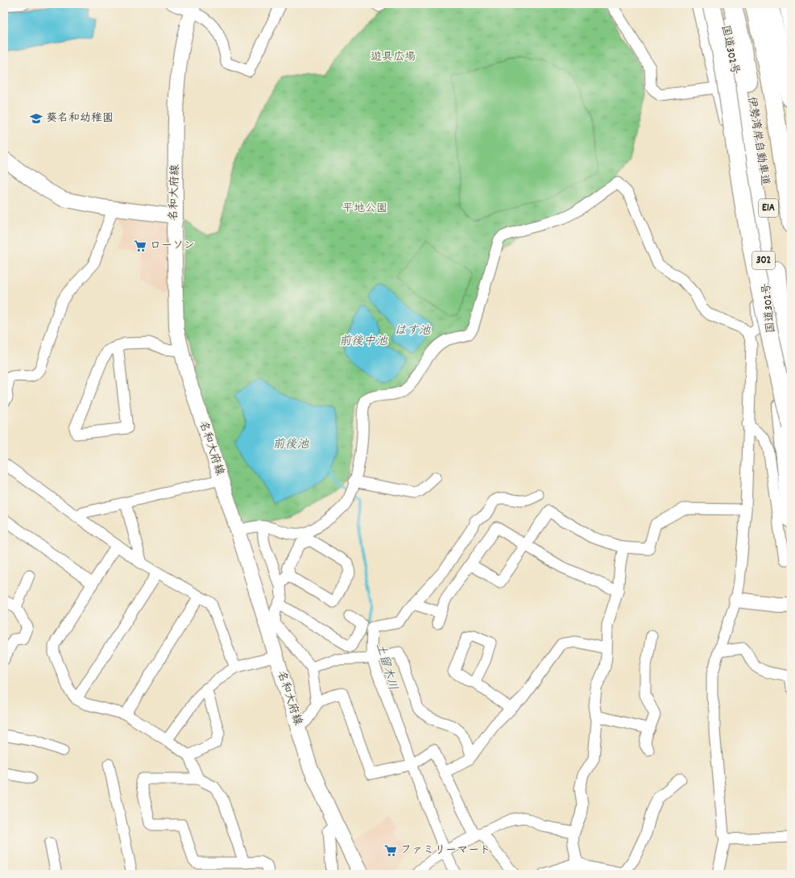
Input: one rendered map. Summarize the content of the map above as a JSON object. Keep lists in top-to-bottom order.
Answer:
{
  "streets": {
    "highway": [
      "国道302号",
      "伊勢湾岸自動車道",
      "E1A",
      "302"
    ],
    "main road": ["名和大府線"]
  },
  "water": [
    "はす池",
    "前後中池",
    "前後池",
    "土留木川"
  ],
  "parks": ["遊具広場", "平地公園"],
  "places": {
    "school or university": ["葵名和幼稚園"],
    "supermarket": ["ローソン", "ファミリーマート"]
  }
}
